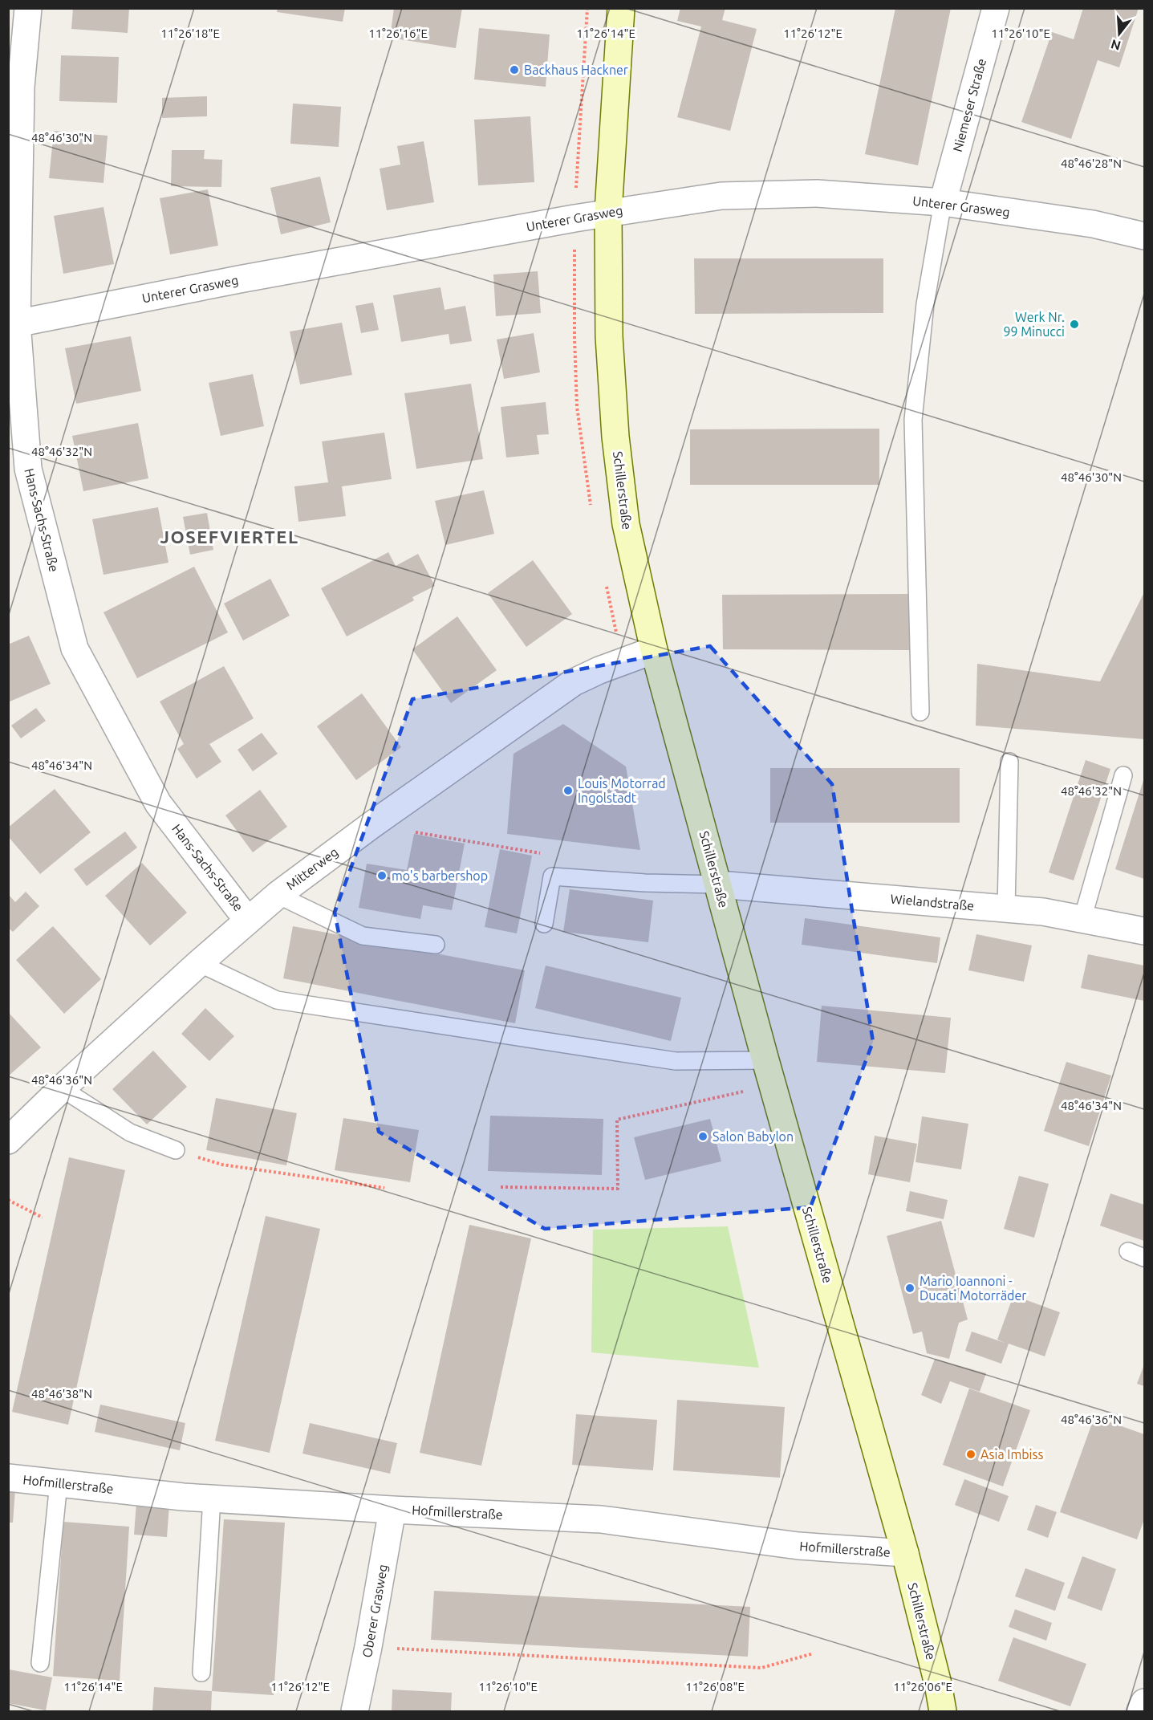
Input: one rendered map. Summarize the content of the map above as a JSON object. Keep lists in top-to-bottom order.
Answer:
{
  "streets": {
    "main road": ["Schillerstraße"],
    "street": [
      "Niemeser Straße",
      "Unterer Grasweg",
      "Hans-Sachs-Straße",
      "Mitterweg",
      "Wielandstraße",
      "Hofmillerstraße",
      "Oberer Grasweg"
    ]
  },
  "crossings": [
    ["Niemeser Straße", "Unterer Grasweg"],
    ["Unterer Grasweg", "Schillerstraße"],
    ["Unterer Grasweg", "Hans-Sachs-Straße"],
    ["Schillerstraße", "Mitterweg"],
    ["Schillerstraße", "Wielandstraße"],
    ["Schillerstraße", "Hofmillerstraße"],
    ["Hans-Sachs-Straße", "Mitterweg"],
    ["Hofmillerstraße", "Oberer Grasweg"]
  ],
  "districts": ["JOSEFVIERTEL"],
  "places": [
    "Backhaus Hackner",
    "Werk Nr. 99 Minucci",
    "Louis Motorrad Ingolstadt",
    "mo's barbershop",
    "Salon Babylon",
    "Mario Ioannoni - Ducati Motorräder",
    "Asia Imbiss"
  ],
  "north": "bottom",
  "coordinates": [
    "11°26'18\"E",
    "11°26'16\"E",
    "11°26'14\"E",
    "11°26'12\"E",
    "11°26'10\"E",
    "48°46'30\"N",
    "48°46'28\"N",
    "48°46'32\"N",
    "48°46'34\"N",
    "48°46'36\"N",
    "48°46'38\"N",
    "11°26'08\"E",
    "11°26'06\"E"
  ]
}
